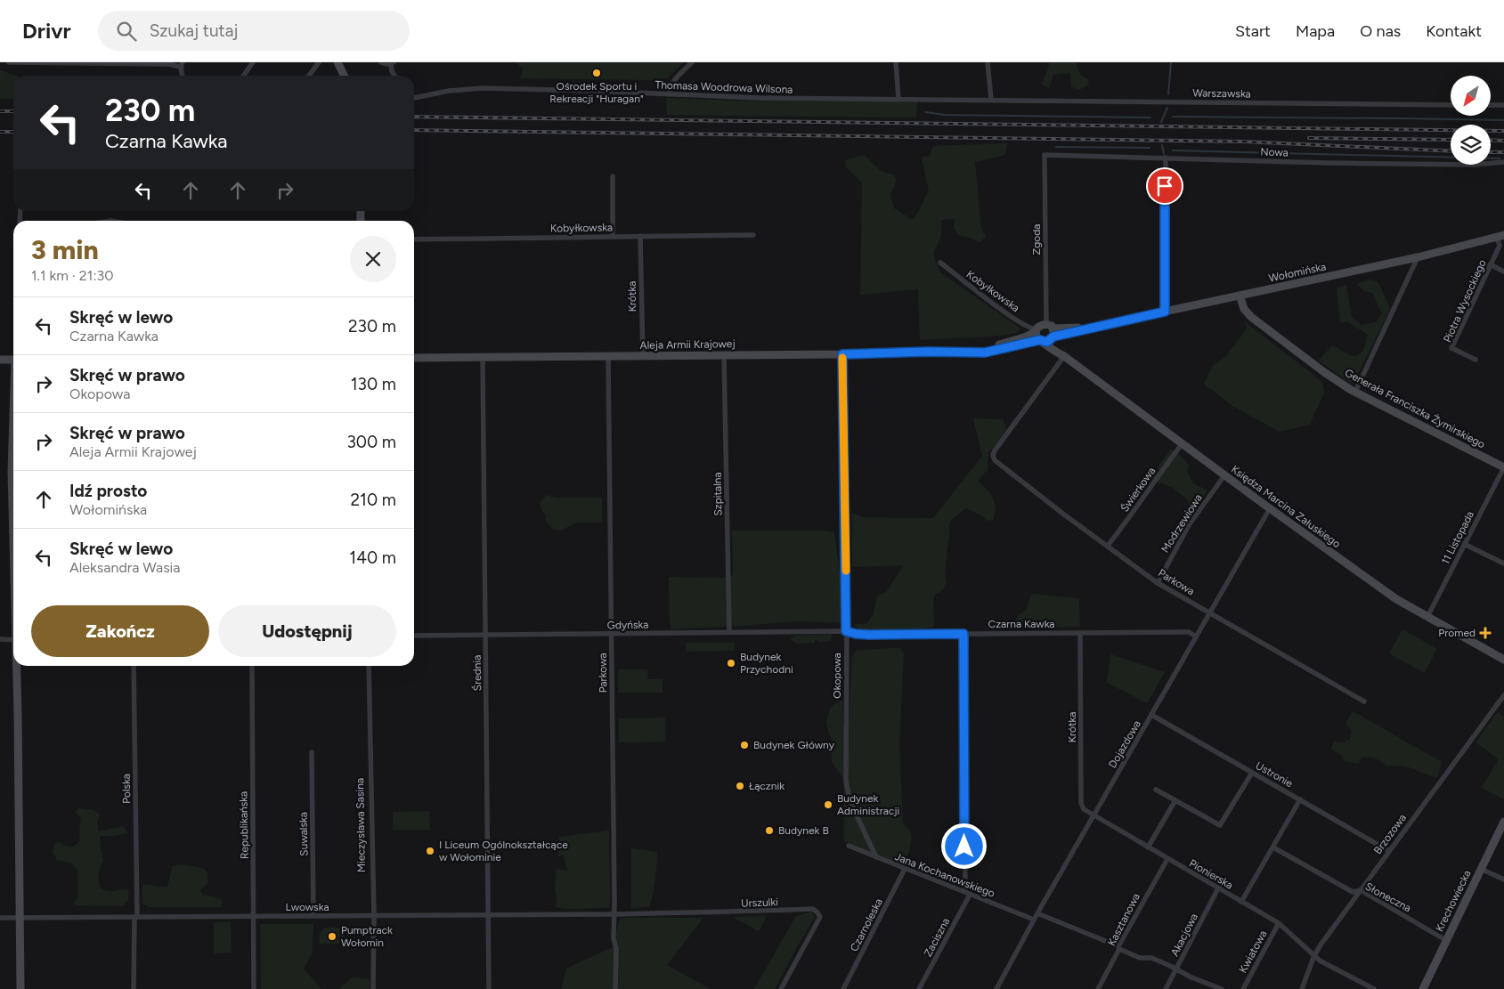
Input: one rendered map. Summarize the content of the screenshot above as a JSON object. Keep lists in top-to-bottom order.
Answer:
{
  "streets": {
    "street": [
      "Thomasa Woodrowa Wilsona",
      "Warszawska",
      "Nowa",
      "Kobyłkowska",
      "Zgoda",
      "Wołomińska",
      "Krótka",
      "Piotra Wysockiego",
      "Aleja Armii Krajowej",
      "Generała Franciszka Żymirskiego",
      "Świerkowa",
      "Szpitalna",
      "Księdza Marcina Załuskiego",
      "Modrzewiowa",
      "11 Listopada",
      "Parkowa",
      "Czarna Kawka",
      "Gdyńska",
      "Średnia",
      "Okopowa",
      "Dojazdowa",
      "Ustronie",
      "Polska",
      "Republikańska",
      "Mieczysława Sasina",
      "Suwalska",
      "Brzozowa",
      "Pionierska",
      "Jana Kochanowskiego",
      "Słoneczna",
      "Krechowiecka",
      "Urszulki",
      "Lwowska",
      "Kasztanowa",
      "Czarnoleska",
      "Akacjowa",
      "Zaciszna",
      "Kwiatowa"
    ]
  },
  "crossings": [
    ["Thomasa Woodrowa Wilsona", "Warszawska"],
    ["Nowa", "Zgoda"],
    ["Kobyłkowska", "Zgoda"],
    ["Kobyłkowska", "Wołomińska"],
    ["Kobyłkowska", "Krótka"],
    ["Kobyłkowska", "Aleja Armii Krajowej"],
    ["Kobyłkowska", "Księdza Marcina Załuskiego"],
    ["Zgoda", "Wołomińska"],
    ["Zgoda", "Aleja Armii Krajowej"],
    ["Zgoda", "Księdza Marcina Załuskiego"],
    ["Wołomińska", "Piotra Wysockiego"],
    ["Wołomińska", "Aleja Armii Krajowej"],
    ["Wołomińska", "Generała Franciszka Żymirskiego"],
    ["Wołomińska", "Księdza Marcina Załuskiego"],
    ["Krótka", "Aleja Armii Krajowej"],
    ["Krótka", "Czarna Kawka"],
    ["Krótka", "Dojazdowa"],
    ["Krótka", "Pionierska"],
    ["Aleja Armii Krajowej", "Szpitalna"],
    ["Aleja Armii Krajowej", "Księdza Marcina Załuskiego"],
    ["Aleja Armii Krajowej", "Parkowa"],
    ["Aleja Armii Krajowej", "Średnia"],
    ["Aleja Armii Krajowej", "Okopowa"],
    ["Generała Franciszka Żymirskiego", "11 Listopada"],
    ["Świerkowa", "Księdza Marcina Załuskiego"],
    ["Świerkowa", "Parkowa"],
    ["Szpitalna", "Gdyńska"],
    ["Księdza Marcina Załuskiego", "Modrzewiowa"],
    ["Księdza Marcina Załuskiego", "11 Listopada"],
    ["Księdza Marcina Załuskiego", "Parkowa"],
    ["Księdza Marcina Załuskiego", "Dojazdowa"],
    ["Modrzewiowa", "Parkowa"],
    ["Parkowa", "Gdyńska"],
    ["Parkowa", "Dojazdowa"],
    ["Parkowa", "Urszulki"],
    ["Parkowa", "Lwowska"],
    ["Czarna Kawka", "Gdyńska"],
    ["Czarna Kawka", "Okopowa"],
    ["Czarna Kawka", "Dojazdowa"],
    ["Czarna Kawka", "Zaciszna"],
    ["Gdyńska", "Średnia"],
    ["Gdyńska", "Okopowa"],
    ["Średnia", "Lwowska"],
    ["Okopowa", "Jana Kochanowskiego"],
    ["Dojazdowa", "Ustronie"],
    ["Dojazdowa", "Pionierska"],
    ["Dojazdowa", "Jana Kochanowskiego"],
    ["Ustronie", "Brzozowa"],
    ["Polska", "Lwowska"],
    ["Republikańska", "Lwowska"],
    ["Mieczysława Sasina", "Lwowska"],
    ["Suwalska", "Lwowska"],
    ["Brzozowa", "Pionierska"],
    ["Brzozowa", "Słoneczna"],
    ["Pionierska", "Kasztanowa"],
    ["Pionierska", "Akacjowa"],
    ["Pionierska", "Kwiatowa"],
    ["Jana Kochanowskiego", "Czarnoleska"],
    ["Jana Kochanowskiego", "Zaciszna"],
    ["Słoneczna", "Krechowiecka"],
    ["Urszulki", "Lwowska"]
  ],
  "places": {
    "other": [
      "Ośrodek Sportu i Rekreacji \"Huragan\"",
      "Budynek Przychodni",
      "Budynek Główny",
      "Łącznik",
      "Budynek Administracji",
      "Budynek B",
      "I Liceum Ogólnokształcące w Wołominie",
      "Pumptrack Wołomin"
    ],
    "health": ["Promed"]
  },
  "north": "bottom left",
  "page": {
    "header": "Drivr",
    "search": "Szukaj tutaj",
    "nav": [
      "Start",
      "Mapa",
      "O nas",
      "Kontakt"
    ],
    "turn": ["230 m", "Czarna Kawka"],
    "heading": ["3 min", "1.1 km · 21:30"],
    "list": [
      {
        "name": "Skręć w lewo",
        "note": "Czarna Kawka",
        "value": "230 m"
      },
      {
        "name": "Skręć w prawo",
        "note": "Okopowa",
        "value": "130 m"
      },
      {
        "name": "Skręć w prawo",
        "note": "Aleja Armii Krajowej",
        "value": "300 m"
      },
      {
        "name": "Idź prosto",
        "note": "Wołomińska",
        "value": "210 m"
      },
      {
        "name": "Skręć w lewo",
        "note": "Aleksandra Wasia",
        "value": "140 m"
      }
    ],
    "buttons": ["Zakończ", "Udostępnij"]
  }
}
